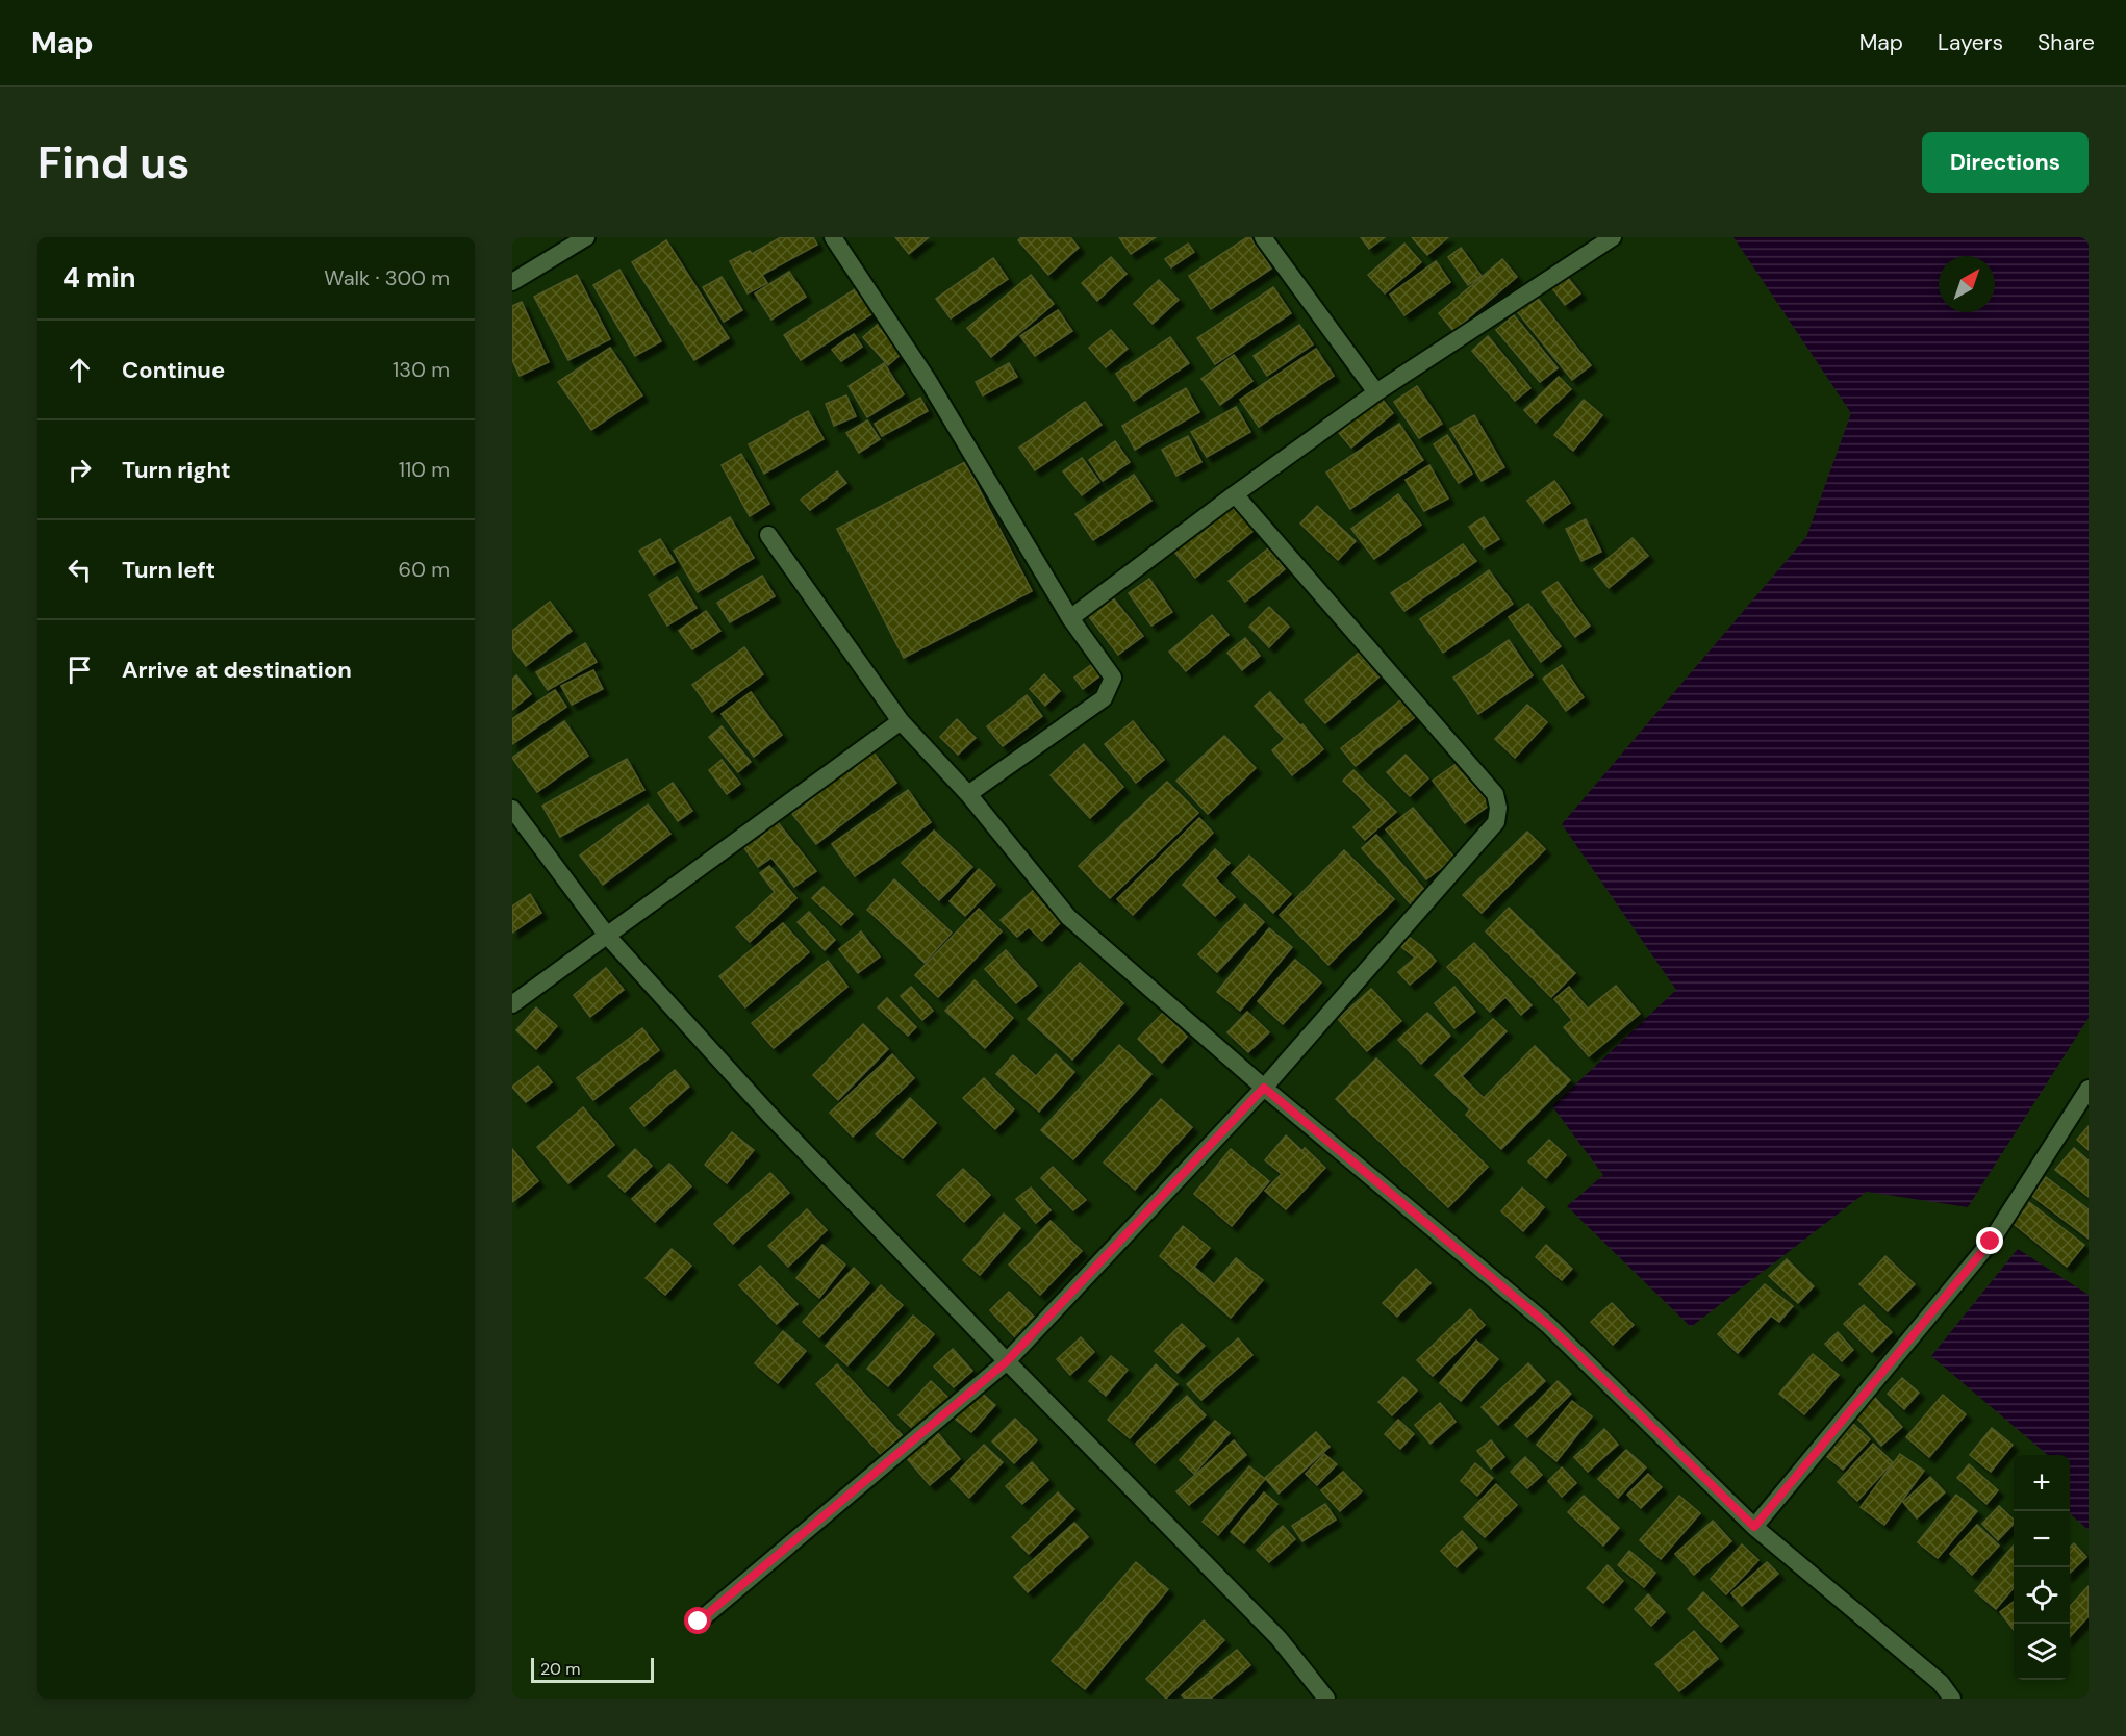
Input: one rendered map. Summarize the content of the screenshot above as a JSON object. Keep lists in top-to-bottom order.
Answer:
{
  "scale_bar": "20 m",
  "north": "top right",
  "page": {
    "header": "Map",
    "nav": ["Map", "Layers", "Share"],
    "buttons": "Directions",
    "title": "Find us",
    "heading": ["4 min", "Walk · 300 m"],
    "list": [
      ["Continue", "130 m"],
      ["Turn right", "110 m"],
      ["Turn left", "60 m"],
      "Arrive at destination"
    ],
    "map_buttons": ["+", "−"],
    "scale": "20 m"
  }
}
